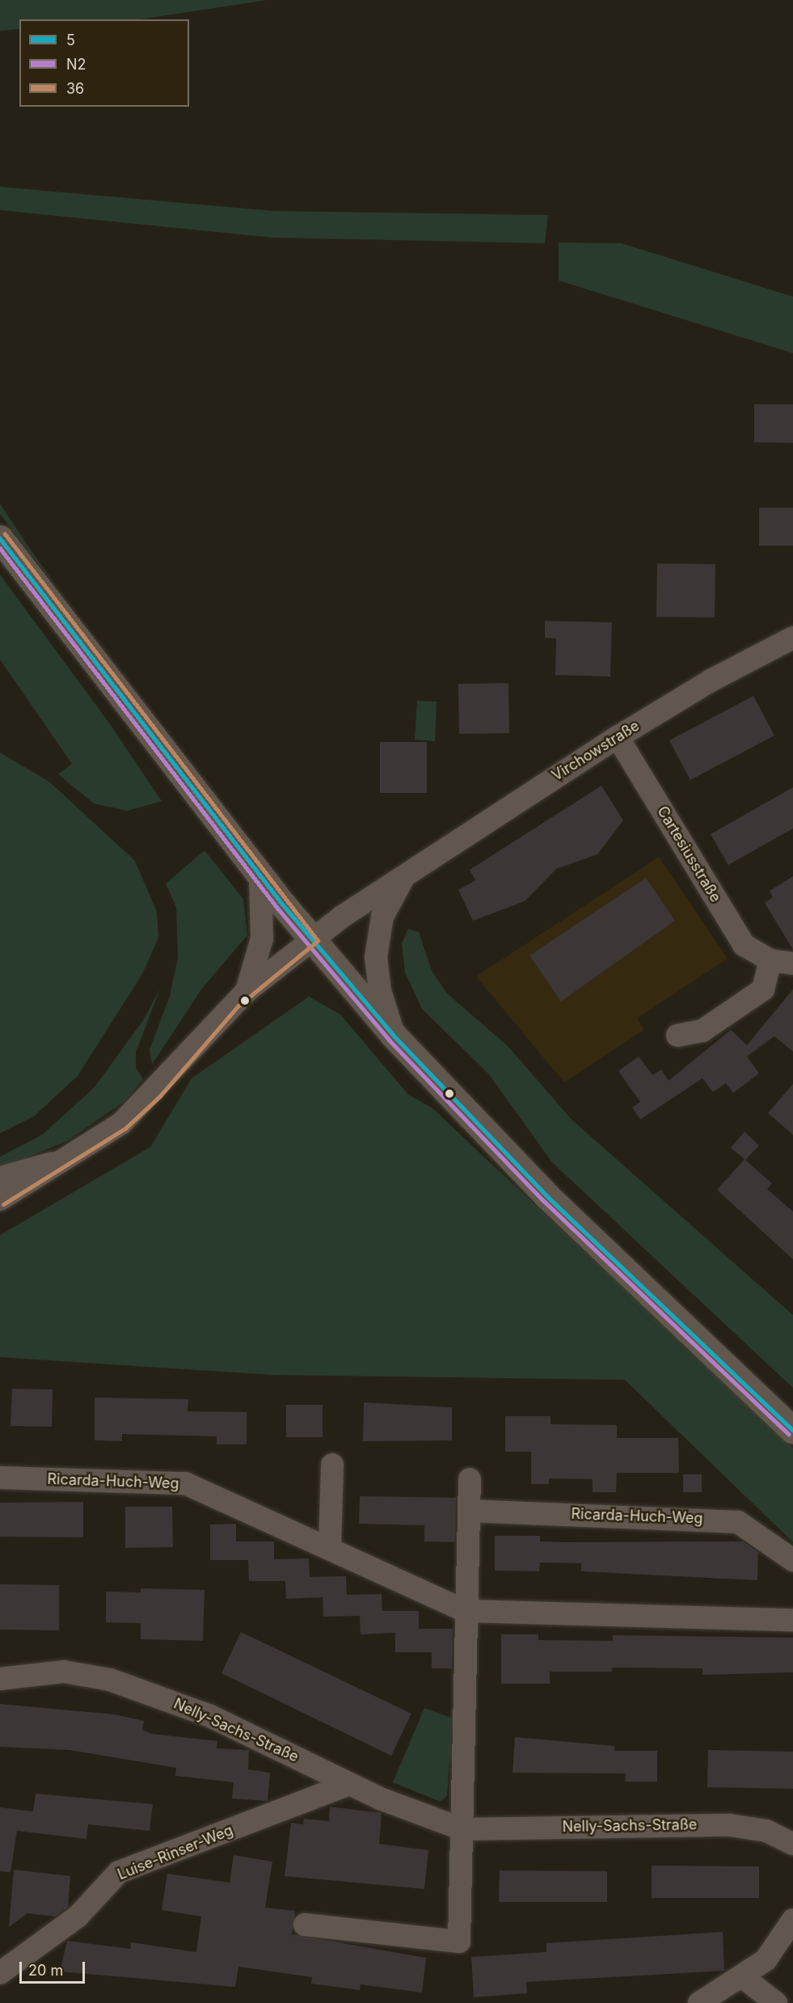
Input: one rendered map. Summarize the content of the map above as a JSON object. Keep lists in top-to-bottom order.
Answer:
{
  "streets": {
    "street": [
      "Virchowstraße",
      "Cartesiusstraße",
      "Ricarda-Huch-Weg",
      "Nelly-Sachs-Straße",
      "Luise-Rinser-Weg"
    ]
  },
  "crossings": [
    ["Virchowstraße", "Cartesiusstraße"],
    ["Nelly-Sachs-Straße", "Luise-Rinser-Weg"]
  ],
  "lines": ["transit line 36", "transit line 5", "transit line N2"],
  "legend": ["5", "N2", "36"],
  "scale_bar": "20 m"
}
